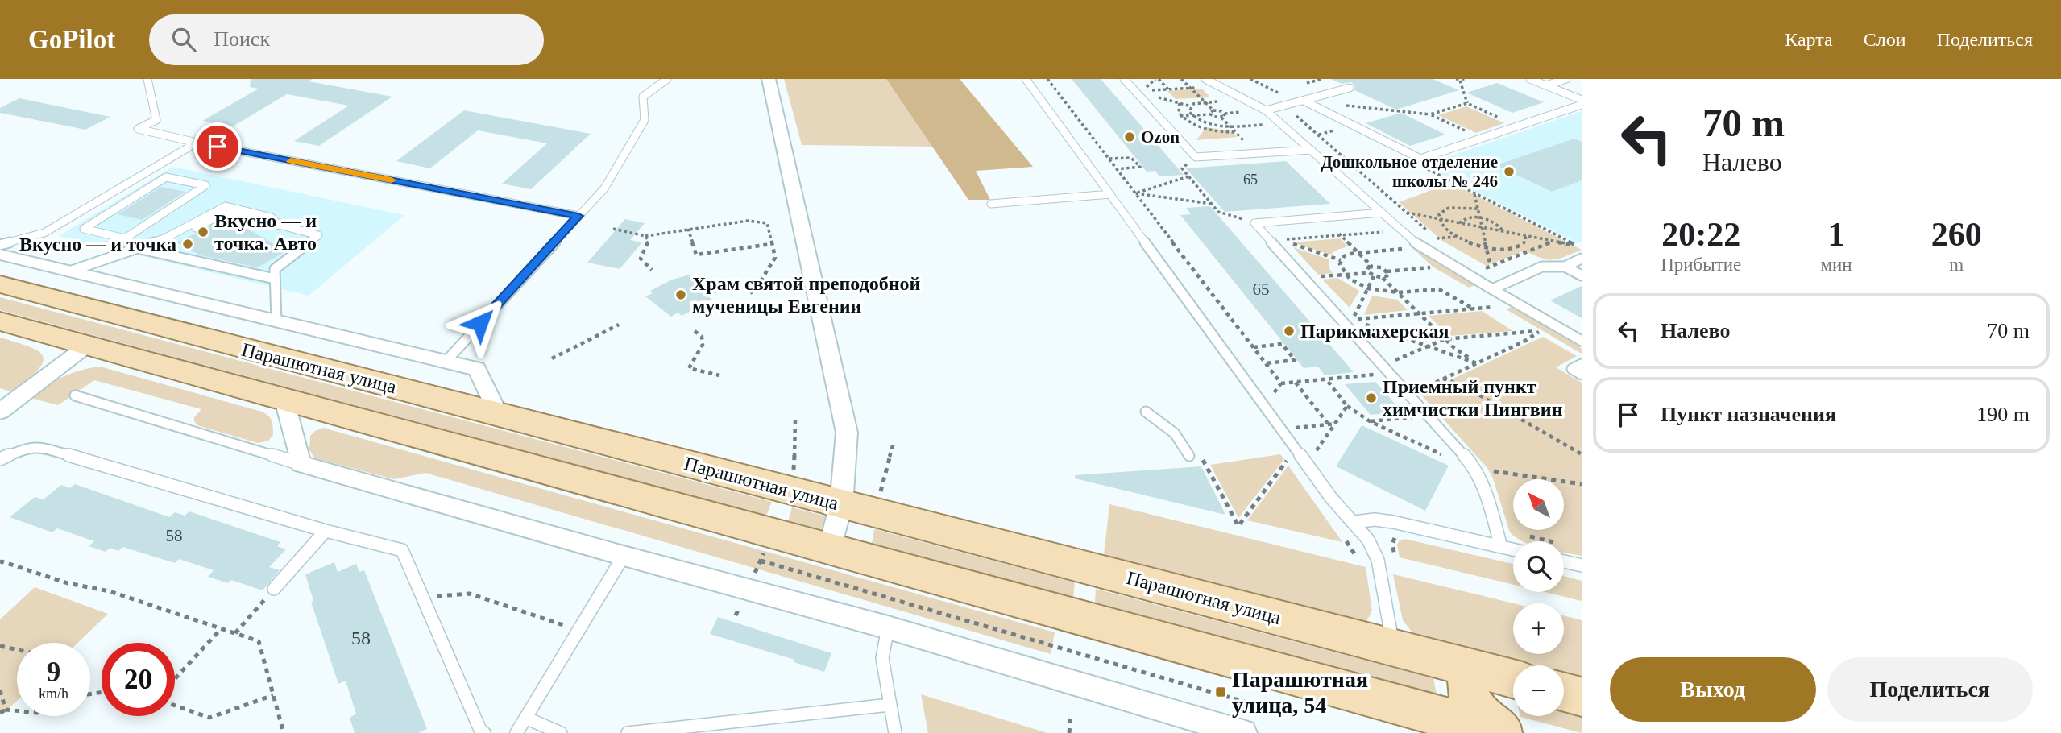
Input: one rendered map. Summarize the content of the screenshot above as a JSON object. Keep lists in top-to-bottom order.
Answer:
{
  "streets": {
    "main road": ["Парашютная улица"]
  },
  "places": {
    "other": [
      "Ozon",
      "Дошкольное отделение школы № 246",
      "Вкусно — и точка. Авто",
      "Вкусно — и точка",
      "Храм святой преподобной мученицы Евгении",
      "Парикмахерская",
      "Приемный пункт химчистки Пингвин"
    ],
    "transit": ["Парашютная улица, 54"]
  },
  "house_numbers": [
    "65",
    "65",
    "58",
    "58"
  ],
  "north": "top left",
  "page": {
    "header": "GoPilot",
    "search": "Поиск",
    "nav": ["Карта", "Слои", "Поделиться"],
    "turn": ["70 m", "Налево"],
    "eta": [
      "20:22",
      "Прибытие",
      "1",
      "мин",
      "260",
      "m"
    ],
    "list": [
      {
        "name": "Налево",
        "value": "70 m"
      },
      {
        "name": "Пункт назначения",
        "value": "190 m"
      }
    ],
    "map_buttons": ["+", "−"],
    "speed": "9 km/h",
    "limit": "20",
    "buttons": ["Выход", "Поделиться"]
  }
}
